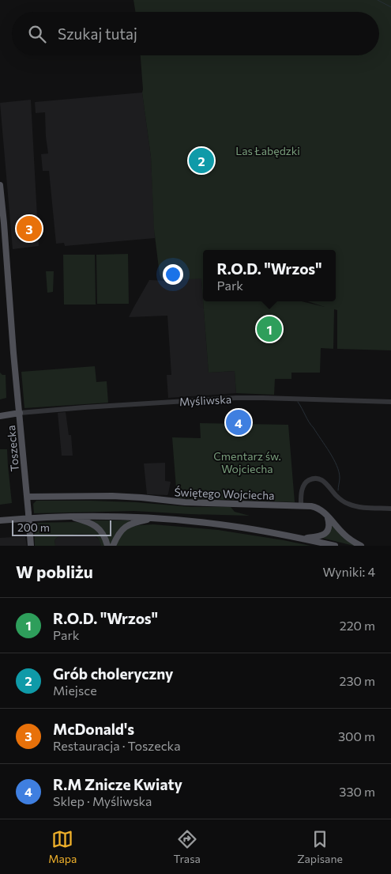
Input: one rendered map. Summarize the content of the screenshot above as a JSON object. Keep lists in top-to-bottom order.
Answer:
{
  "streets": {
    "main road": ["Toszecka", "Świętego Wojciecha"],
    "street": ["Myśliwska"]
  },
  "crossings": [
    ["Myśliwska", "Toszecka"],
    ["Toszecka", "Świętego Wojciecha"]
  ],
  "parks": ["Las Łabędzki", "Cmentarz św. Wojciecha"],
  "scale_bar": "200 m",
  "page": {
    "search": "Szukaj tutaj",
    "pins": [
      "2",
      "3",
      "1",
      "4"
    ],
    "popup": ["R.O.D. \"Wrzos\"", "Park"],
    "scale": "200 m",
    "heading": ["W pobliżu", "Wyniki: 4"],
    "list": [
      {
        "mark": "1",
        "name": "R.O.D. \"Wrzos\"",
        "note": "Park",
        "value": "220 m"
      },
      {
        "mark": "2",
        "name": "Grób choleryczny",
        "note": "Miejsce",
        "value": "230 m"
      },
      {
        "mark": "3",
        "name": "McDonald's",
        "note": "Restauracja · Toszecka",
        "value": "300 m"
      },
      {
        "mark": "4",
        "name": "R.M Znicze Kwiaty",
        "note": "Sklep · Myśliwska",
        "value": "330 m"
      }
    ],
    "nav": ["Mapa", "Trasa", "Zapisane"]
  }
}
